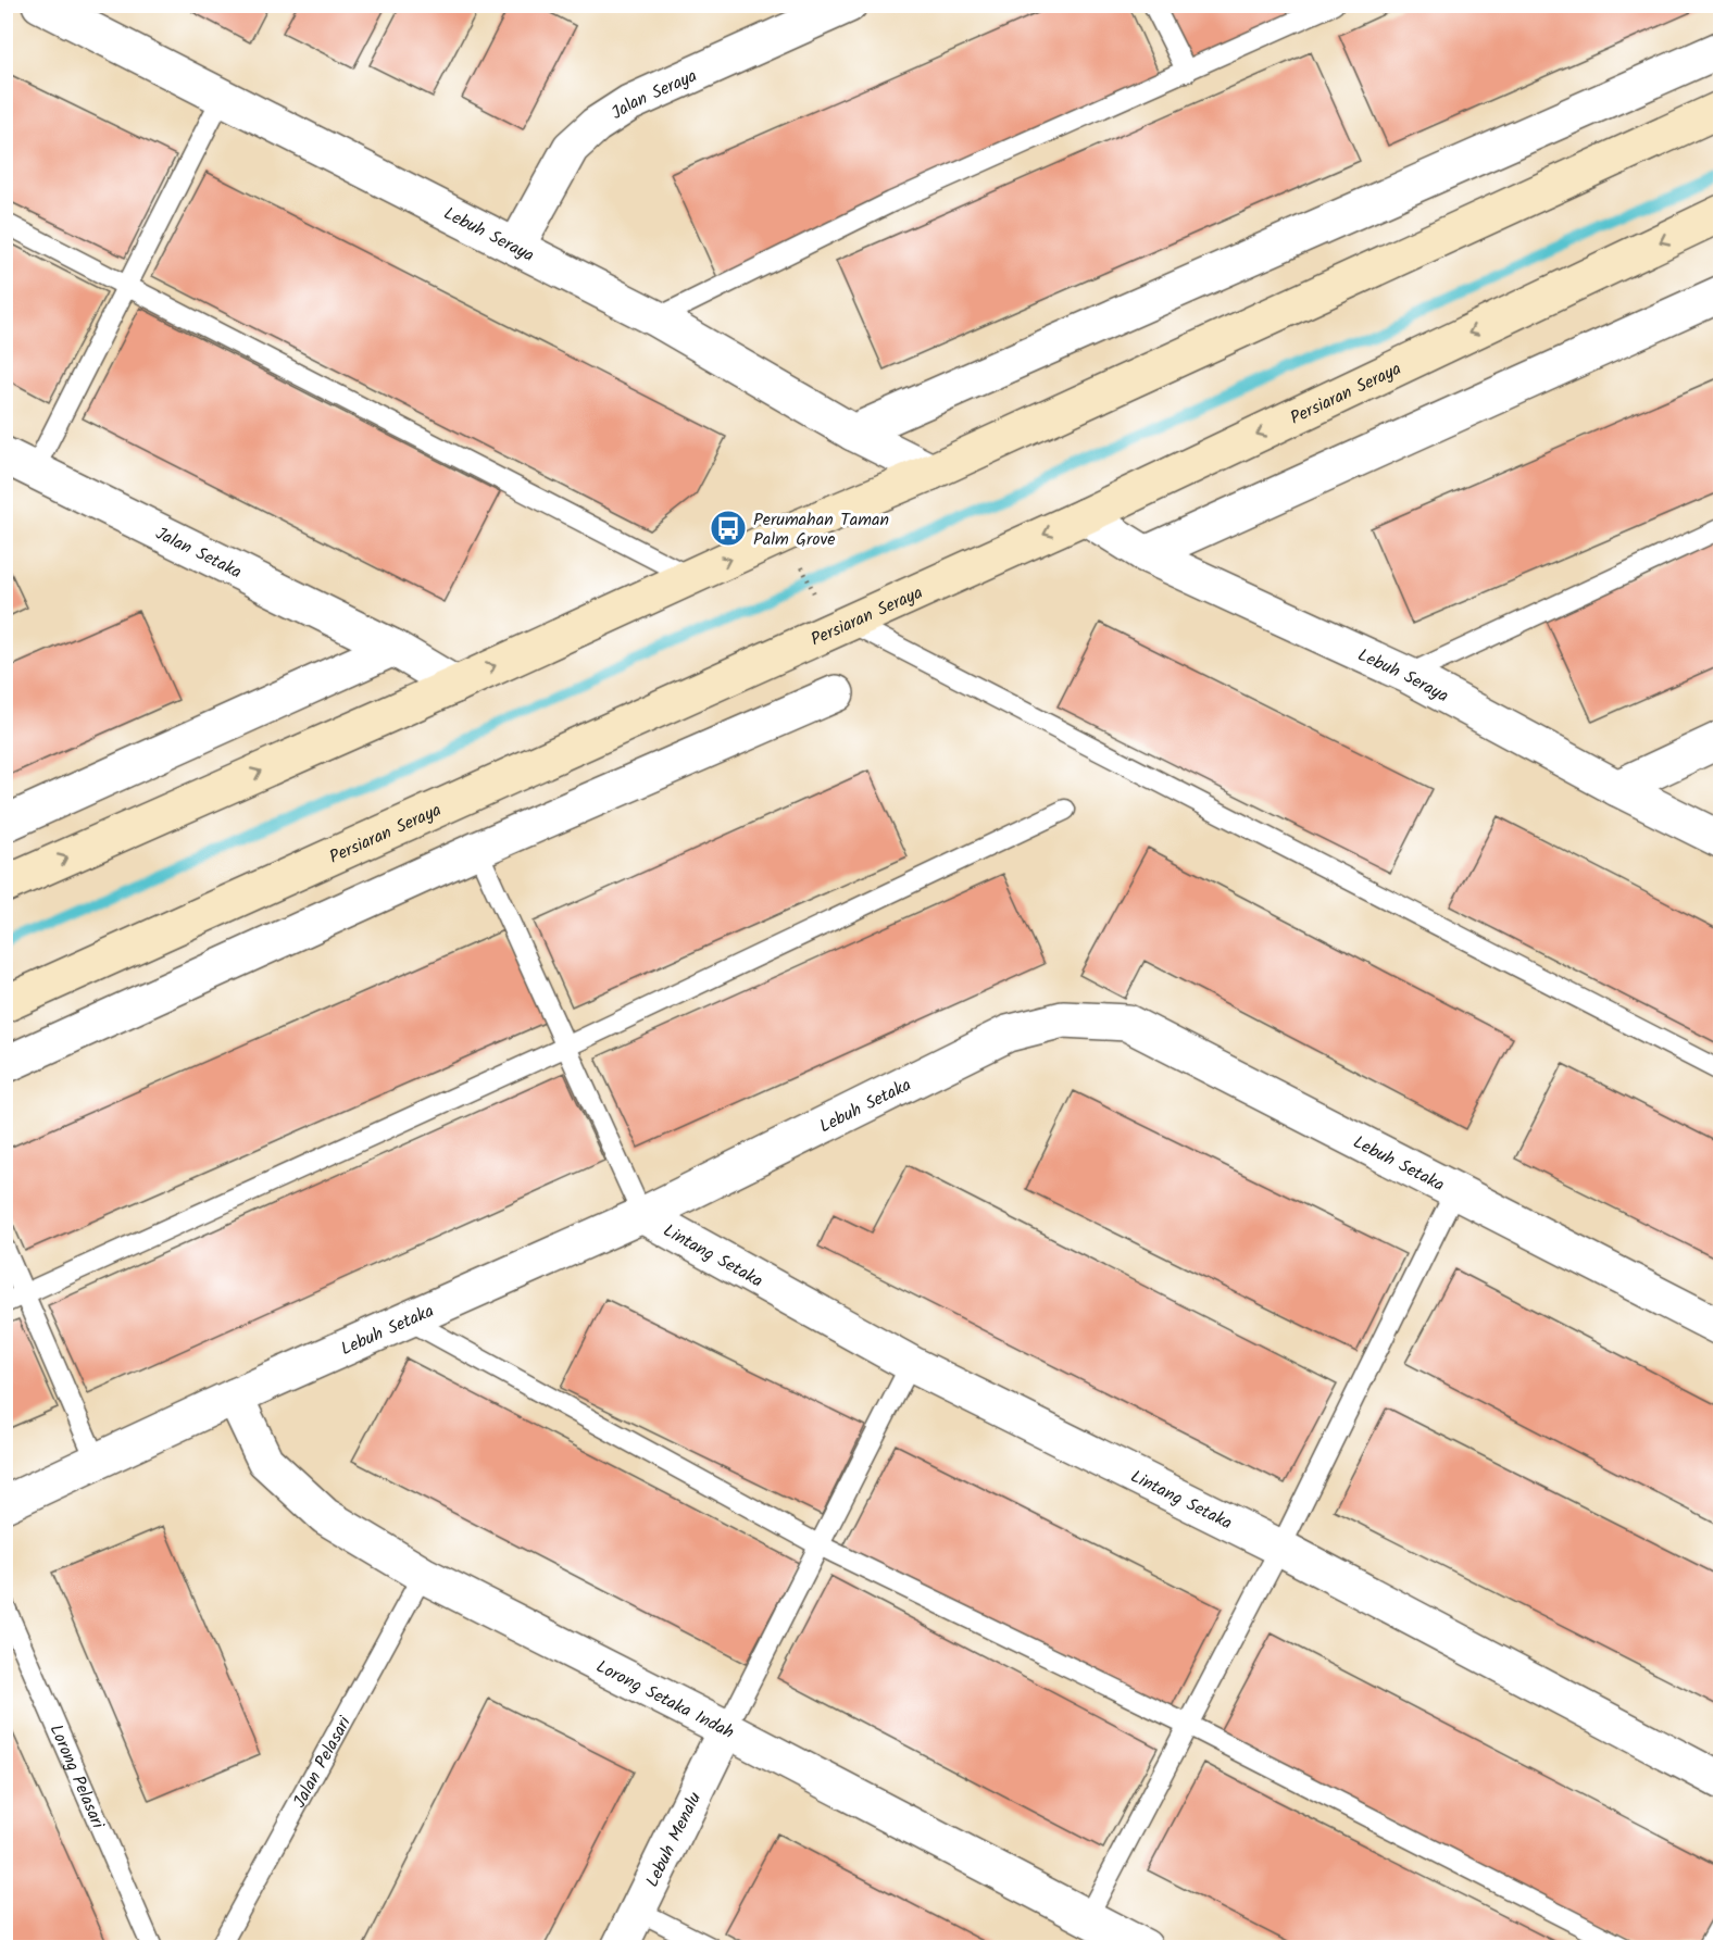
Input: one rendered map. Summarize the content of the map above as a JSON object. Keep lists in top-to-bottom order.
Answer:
{
  "streets": {
    "main road": ["Persiaran Seraya"],
    "street": [
      "Jalan Seraya",
      "Lebuh Seraya",
      "Jalan Setaka",
      "Lebuh Setaka",
      "Lintang Setaka",
      "Lorong Setaka Indah",
      "Lebuh Menalu"
    ],
    "lane": ["Jalan Pelasari", "Lorong Pelasari"]
  },
  "crossings": [
    ["Jalan Seraya", "Lebuh Seraya"],
    ["Lebuh Seraya", "Persiaran Seraya"],
    ["Lebuh Setaka", "Lintang Setaka"],
    ["Lebuh Setaka", "Lorong Setaka Indah"],
    ["Lorong Setaka Indah", "Jalan Pelasari"],
    ["Lorong Setaka Indah", "Lebuh Menalu"]
  ],
  "places": {
    "bus stop": ["Perumahan Taman Palm Grove"]
  }
}
